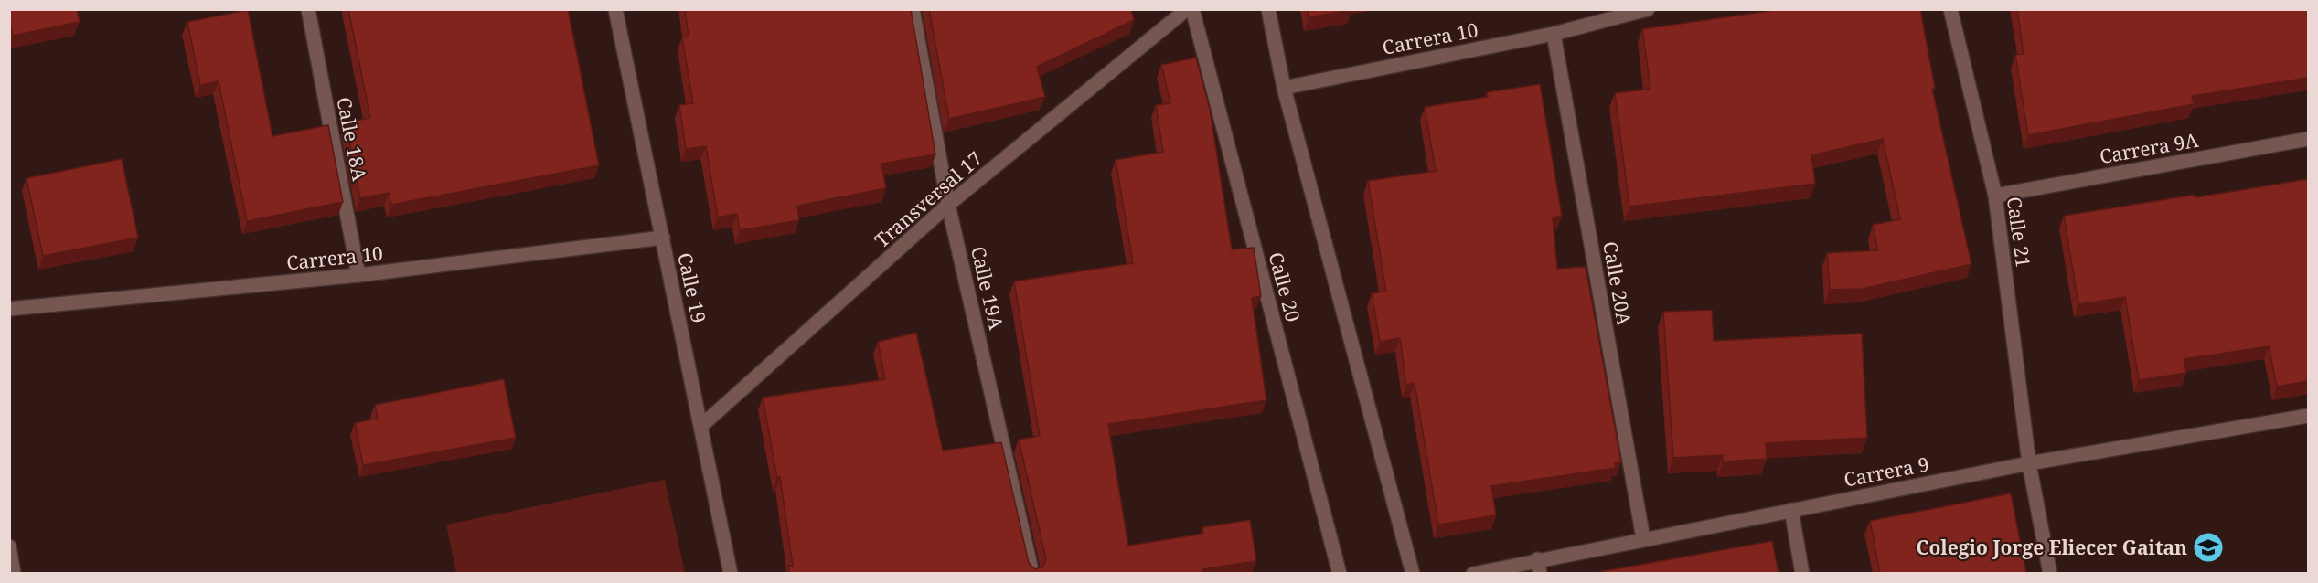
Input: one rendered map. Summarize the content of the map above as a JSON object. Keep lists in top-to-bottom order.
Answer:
{
  "streets": {
    "street": [
      "Carrera 10",
      "Calle 18A",
      "Carrera 9A",
      "Transversal 17",
      "Calle 21",
      "Calle 20A",
      "Calle 20",
      "Calle 19",
      "Calle 19A",
      "Carrera 9"
    ]
  },
  "crossings": [
    ["Carrera 10", "Calle 18A"],
    ["Carrera 10", "Calle 20A"],
    ["Carrera 10", "Calle 19"],
    ["Carrera 9A", "Calle 21"],
    ["Transversal 17", "Calle 19"],
    ["Transversal 17", "Calle 19A"],
    ["Calle 21", "Carrera 9"],
    ["Calle 20A", "Carrera 9"]
  ],
  "places": {
    "school or university": ["Colegio Jorge Eliecer Gaitan"]
  }
}
